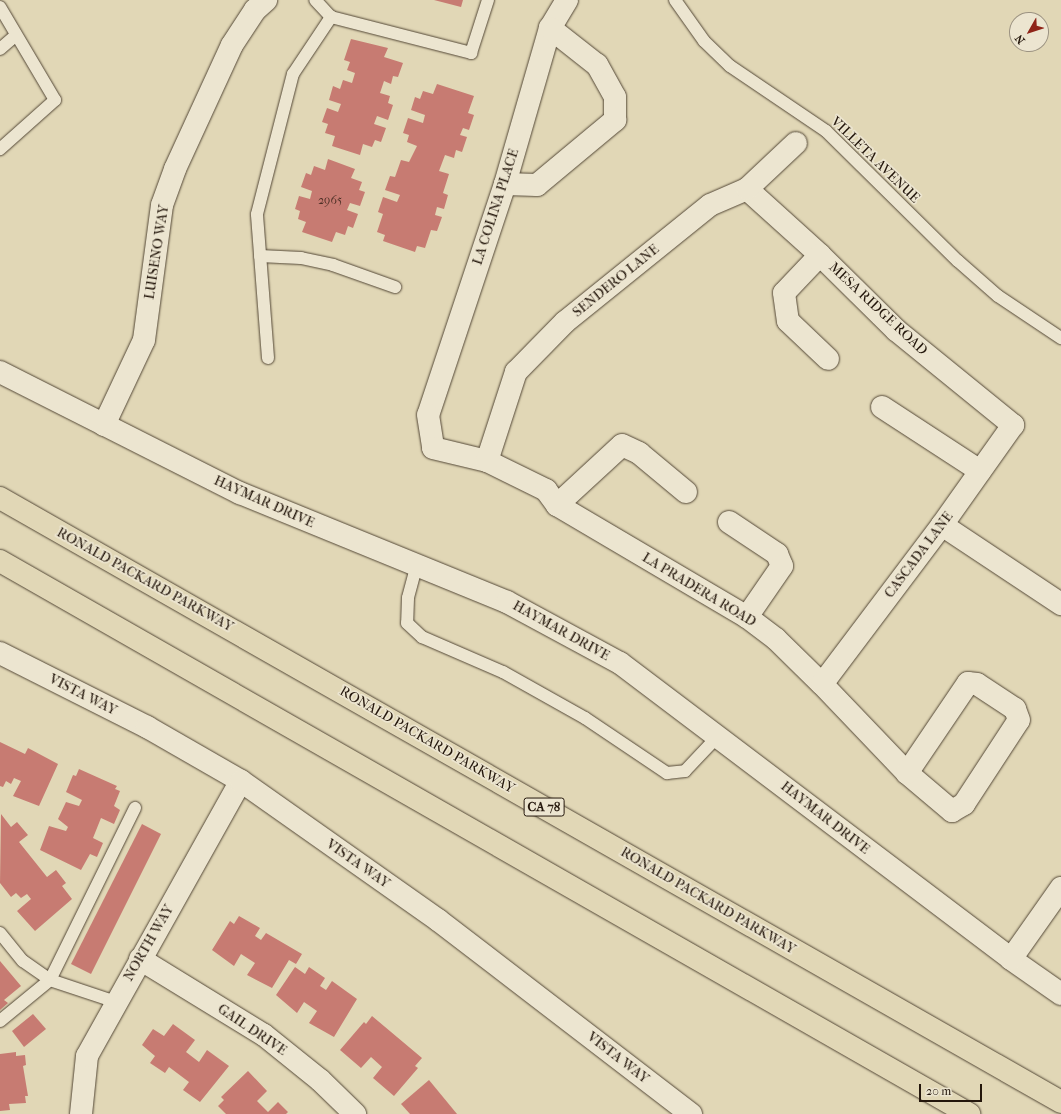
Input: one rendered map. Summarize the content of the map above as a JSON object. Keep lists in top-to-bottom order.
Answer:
{
  "streets": {
    "highway": ["RONALD PACKARD PARKWAY", "CA 78"],
    "street": [
      "LA COLINA PLACE",
      "LUISENO WAY",
      "SENDERO LANE",
      "MESA RIDGE ROAD",
      "HAYMAR DRIVE",
      "CASCADA LANE",
      "LA PRADERA ROAD",
      "VISTA WAY",
      "NORTH WAY",
      "GAIL DRIVE"
    ],
    "lane": ["VILLETA AVENUE"]
  },
  "crossings": [
    ["LA COLINA PLACE", "LA PRADERA ROAD"],
    ["LUISENO WAY", "HAYMAR DRIVE"],
    ["SENDERO LANE", "MESA RIDGE ROAD"],
    ["SENDERO LANE", "LA PRADERA ROAD"],
    ["MESA RIDGE ROAD", "CASCADA LANE"],
    ["CASCADA LANE", "LA PRADERA ROAD"],
    ["VISTA WAY", "NORTH WAY"],
    ["NORTH WAY", "GAIL DRIVE"]
  ],
  "house_numbers": ["2965"],
  "scale_bar": "20 m",
  "north": "bottom left"
}
